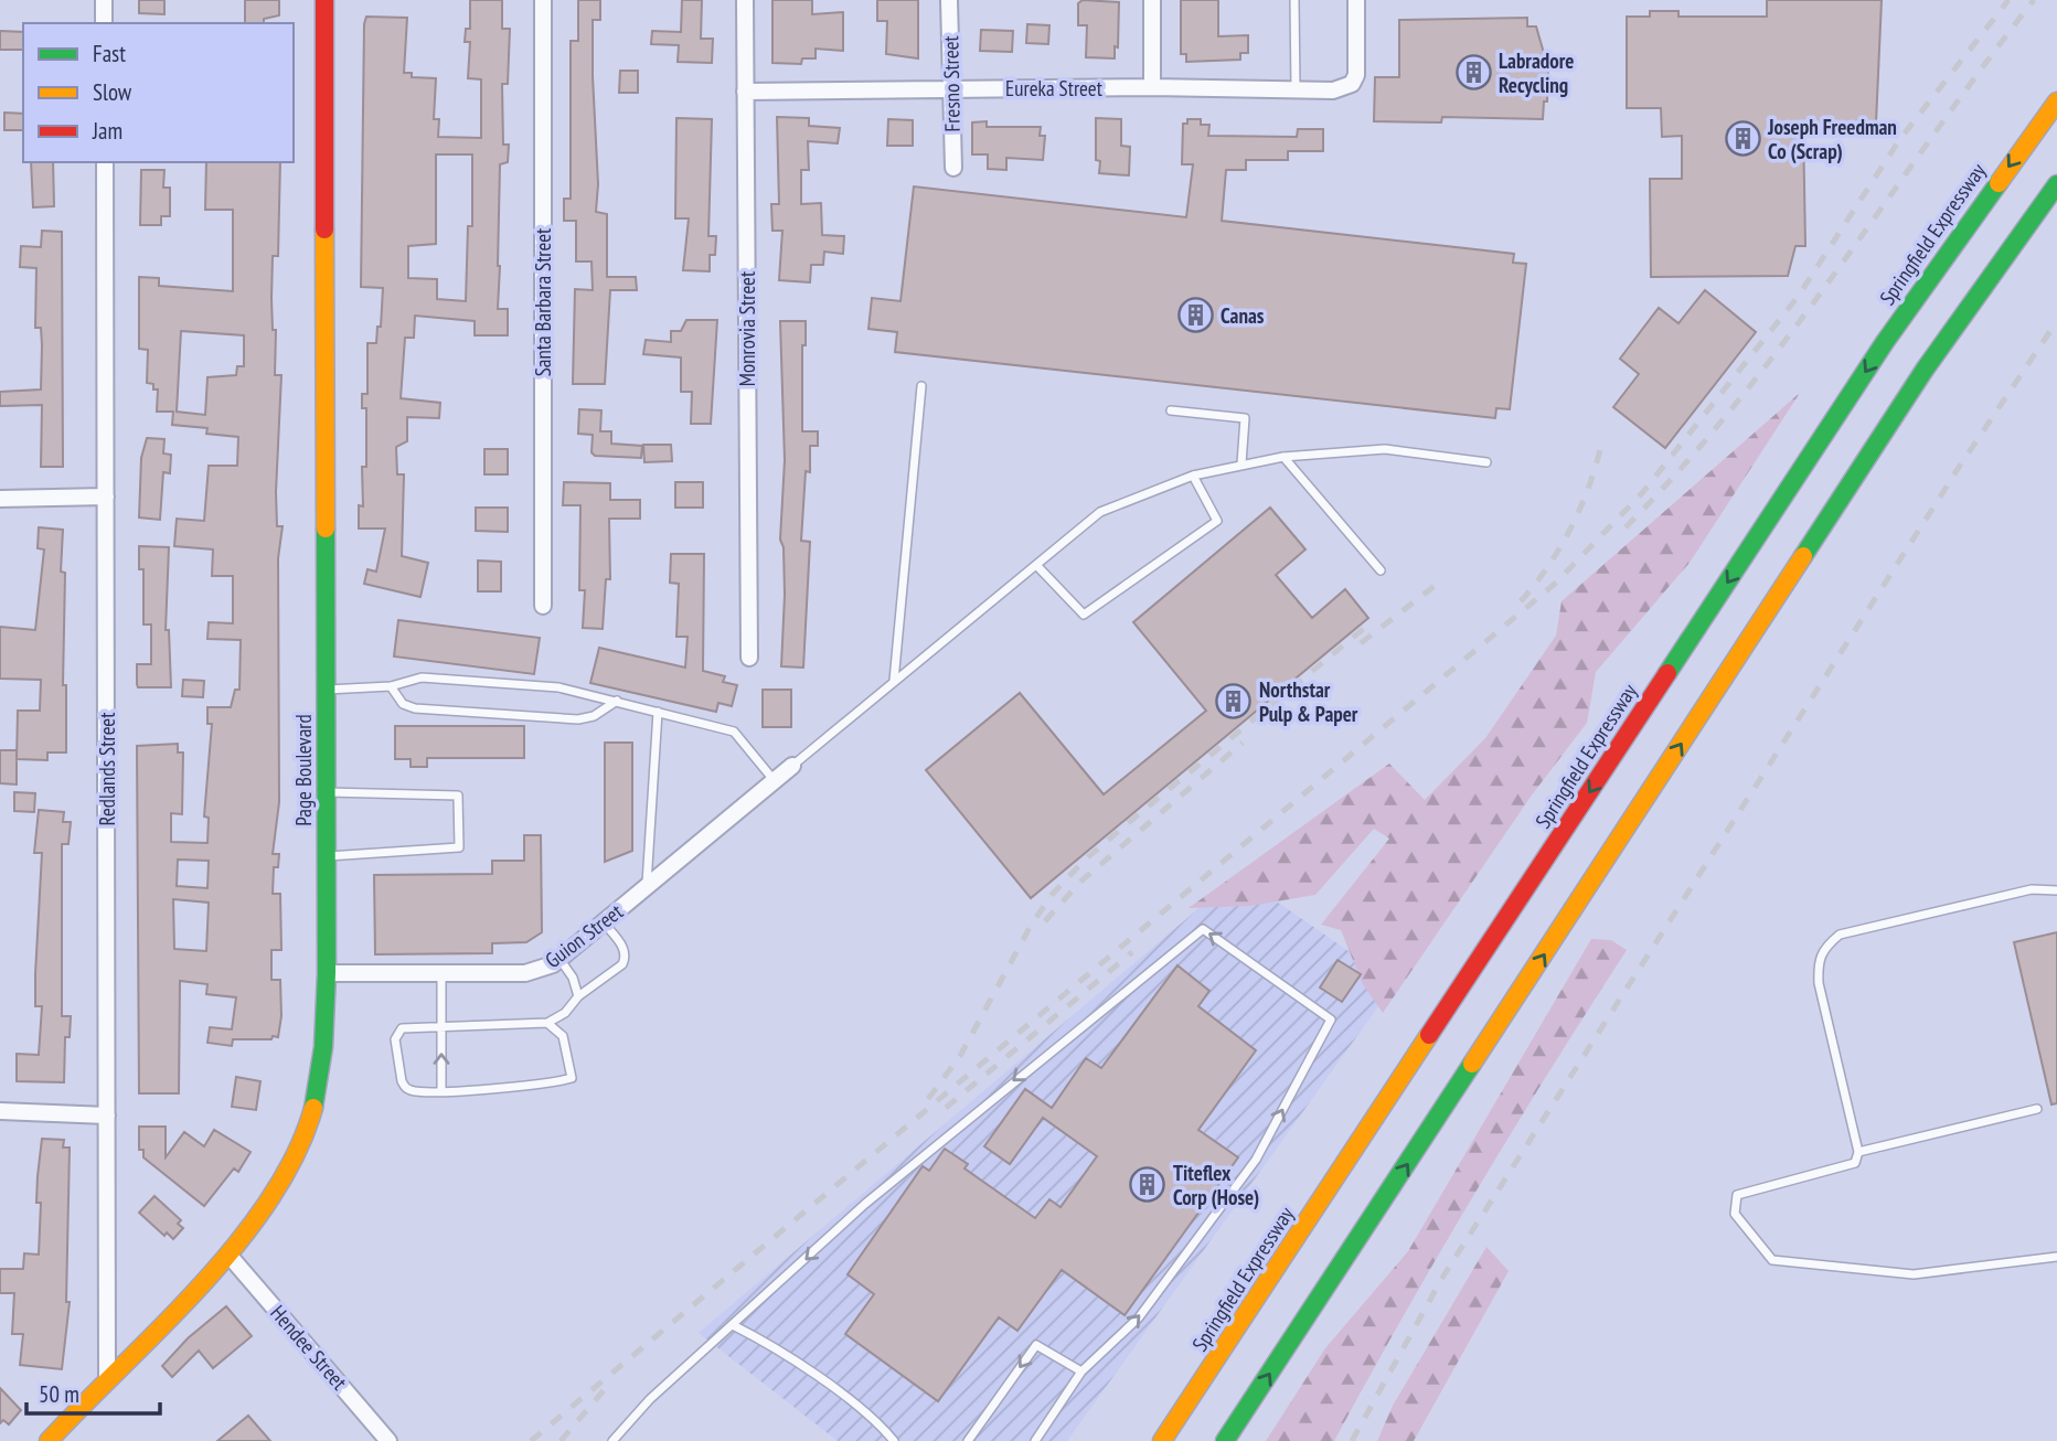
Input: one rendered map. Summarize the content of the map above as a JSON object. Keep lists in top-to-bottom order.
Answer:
{
  "streets": {
    "main road": ["Springfield Expressway", "Page Boulevard"],
    "street": [
      "Fresno Street",
      "Eureka Street",
      "Santa Barbara Street",
      "Monrovia Street",
      "Redlands Street",
      "Guion Street",
      "Hendee Street"
    ]
  },
  "crossings": [
    ["Fresno Street", "Eureka Street"],
    ["Eureka Street", "Monrovia Street"],
    ["Redlands Street", "Page Boulevard"],
    ["Page Boulevard", "Guion Street"],
    ["Page Boulevard", "Hendee Street"]
  ],
  "places": {
    "building": [
      "Labradore Recycling",
      "Joseph Freedman Co (Scrap)",
      "Canas",
      "Northstar Pulp & Paper",
      "Titeflex Corp (Hose)"
    ]
  },
  "legend": ["Fast", "Slow", "Jam"],
  "scale_bar": "50 m"
}
